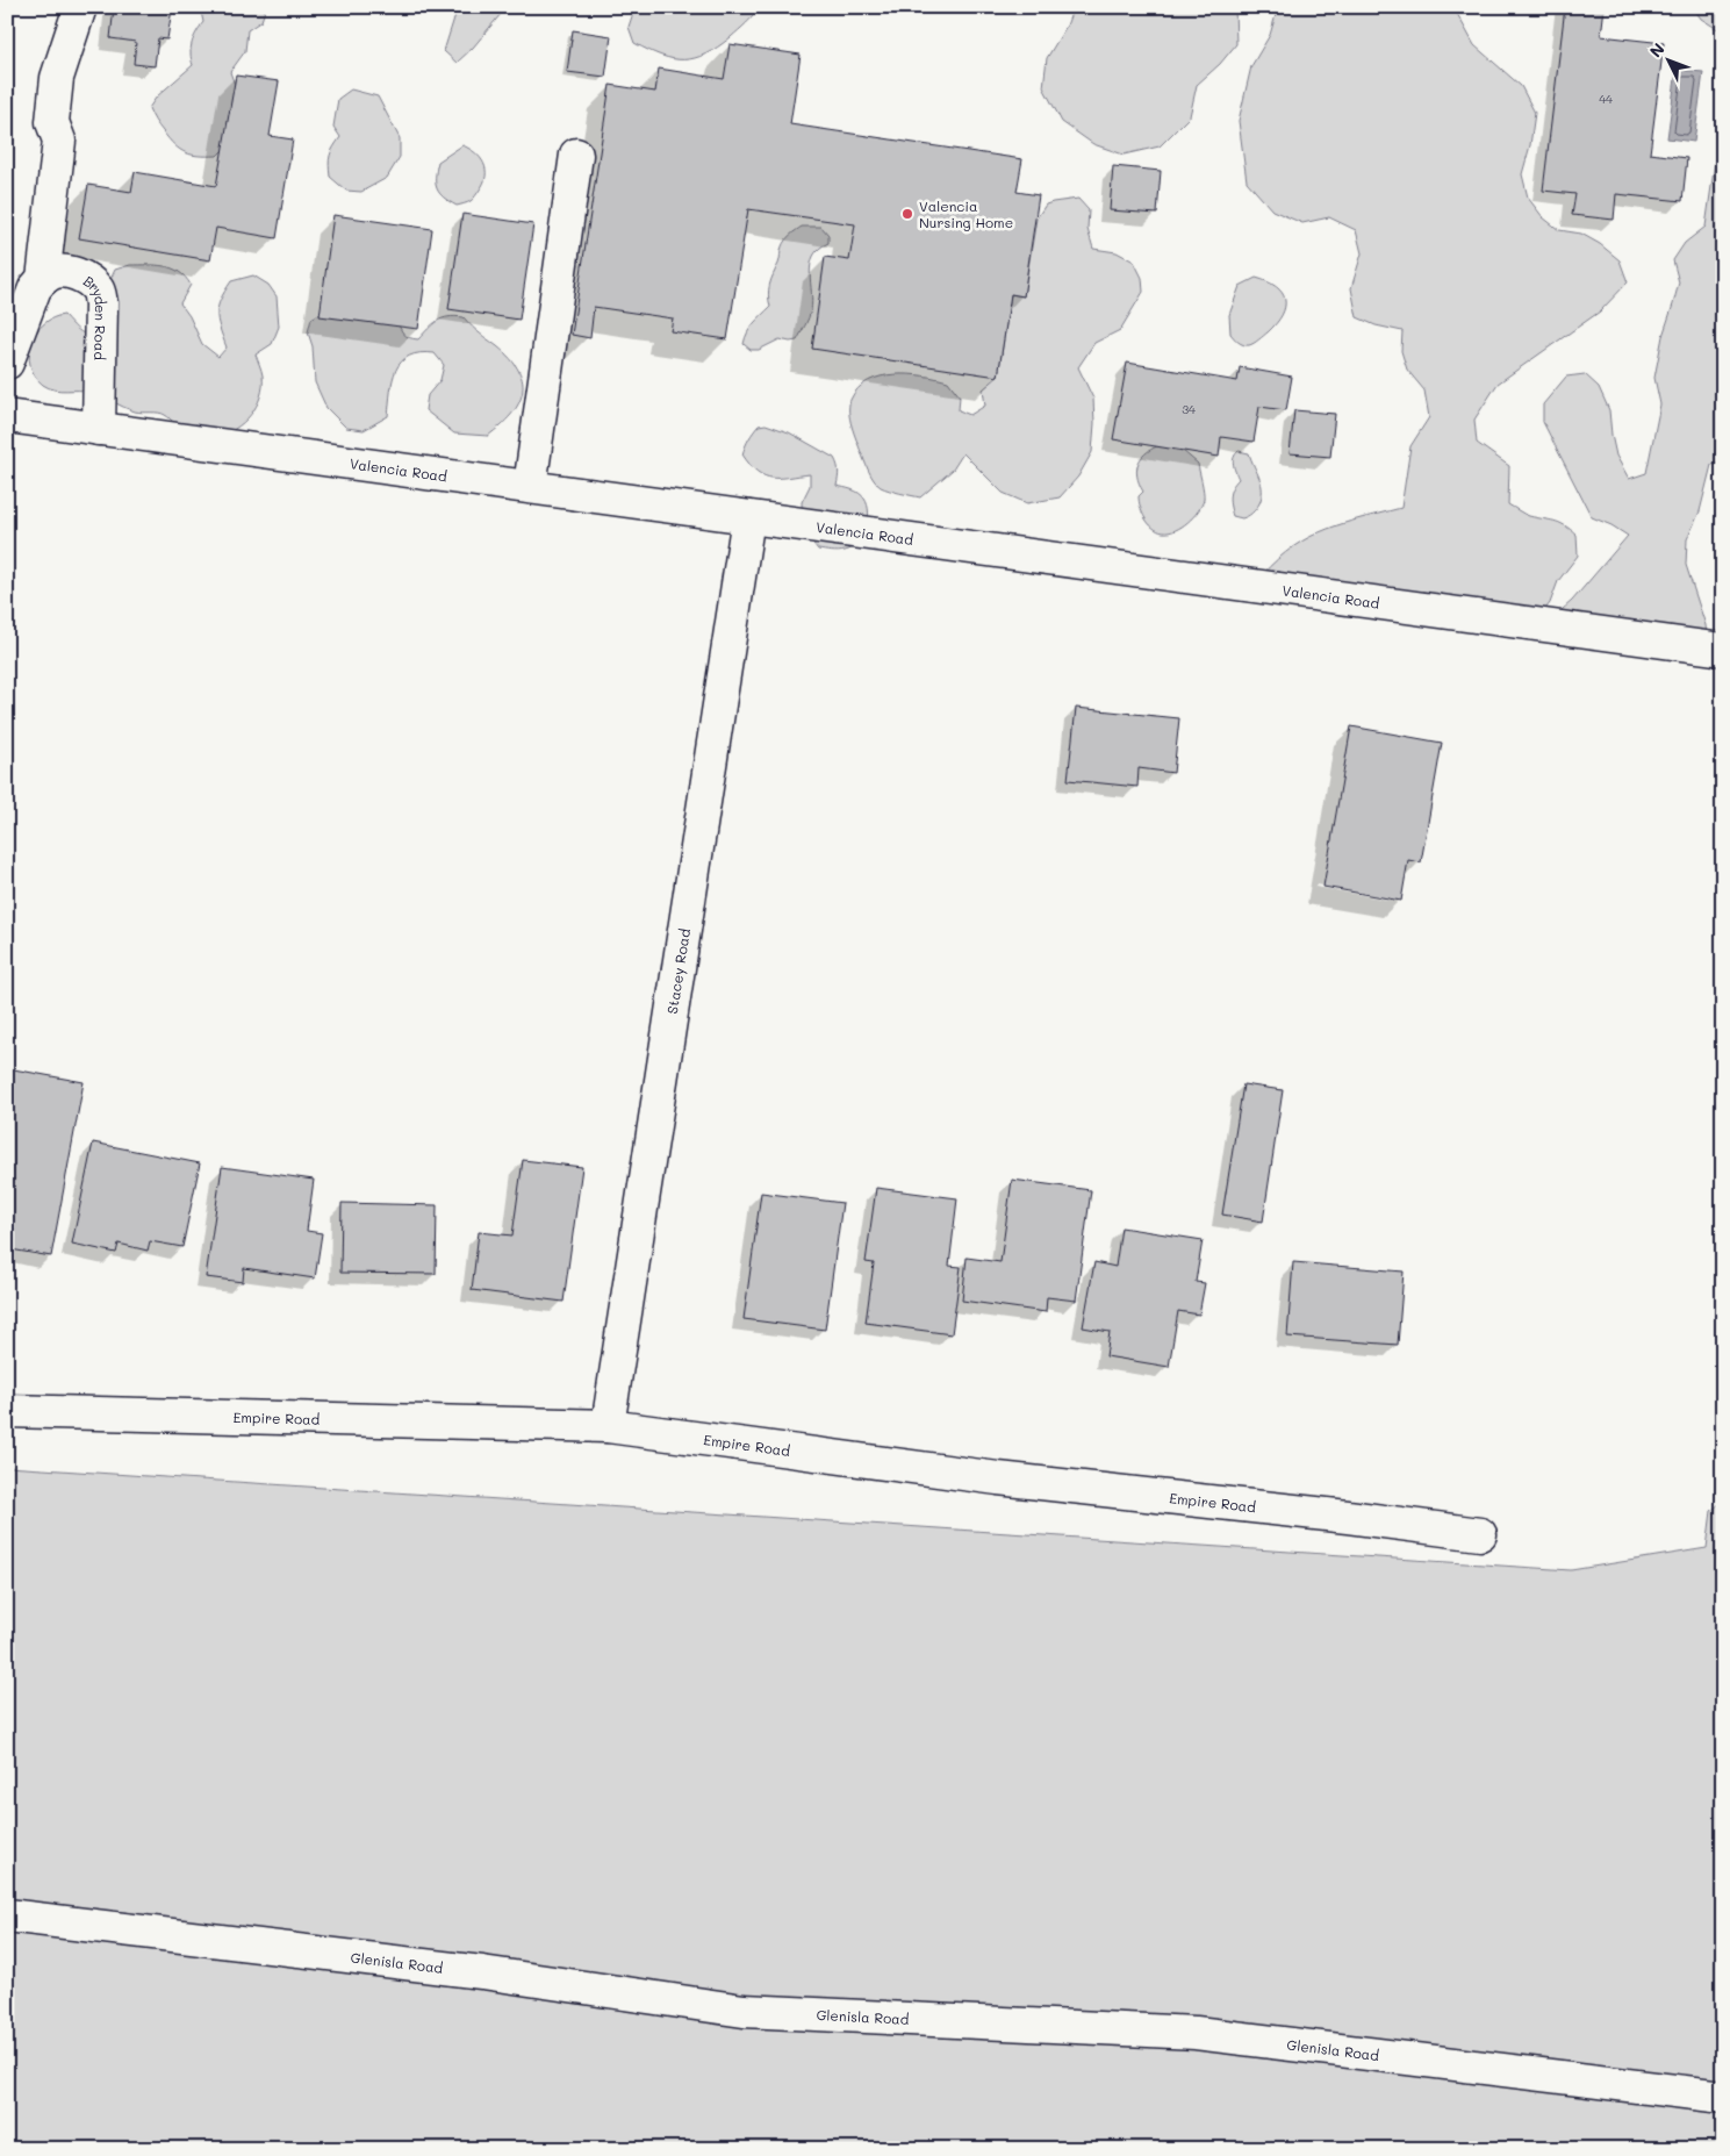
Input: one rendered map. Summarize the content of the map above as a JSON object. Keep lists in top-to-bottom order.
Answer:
{
  "streets": {
    "street": [
      "Bryden Road",
      "Valencia Road",
      "Stacey Road",
      "Empire Road",
      "Glenisla Road"
    ]
  },
  "crossings": [
    ["Bryden Road", "Valencia Road"],
    ["Valencia Road", "Stacey Road"],
    ["Stacey Road", "Empire Road"]
  ],
  "places": ["Valencia Nursing Home"],
  "house_numbers": ["44", "34"],
  "north": "top left"
}
